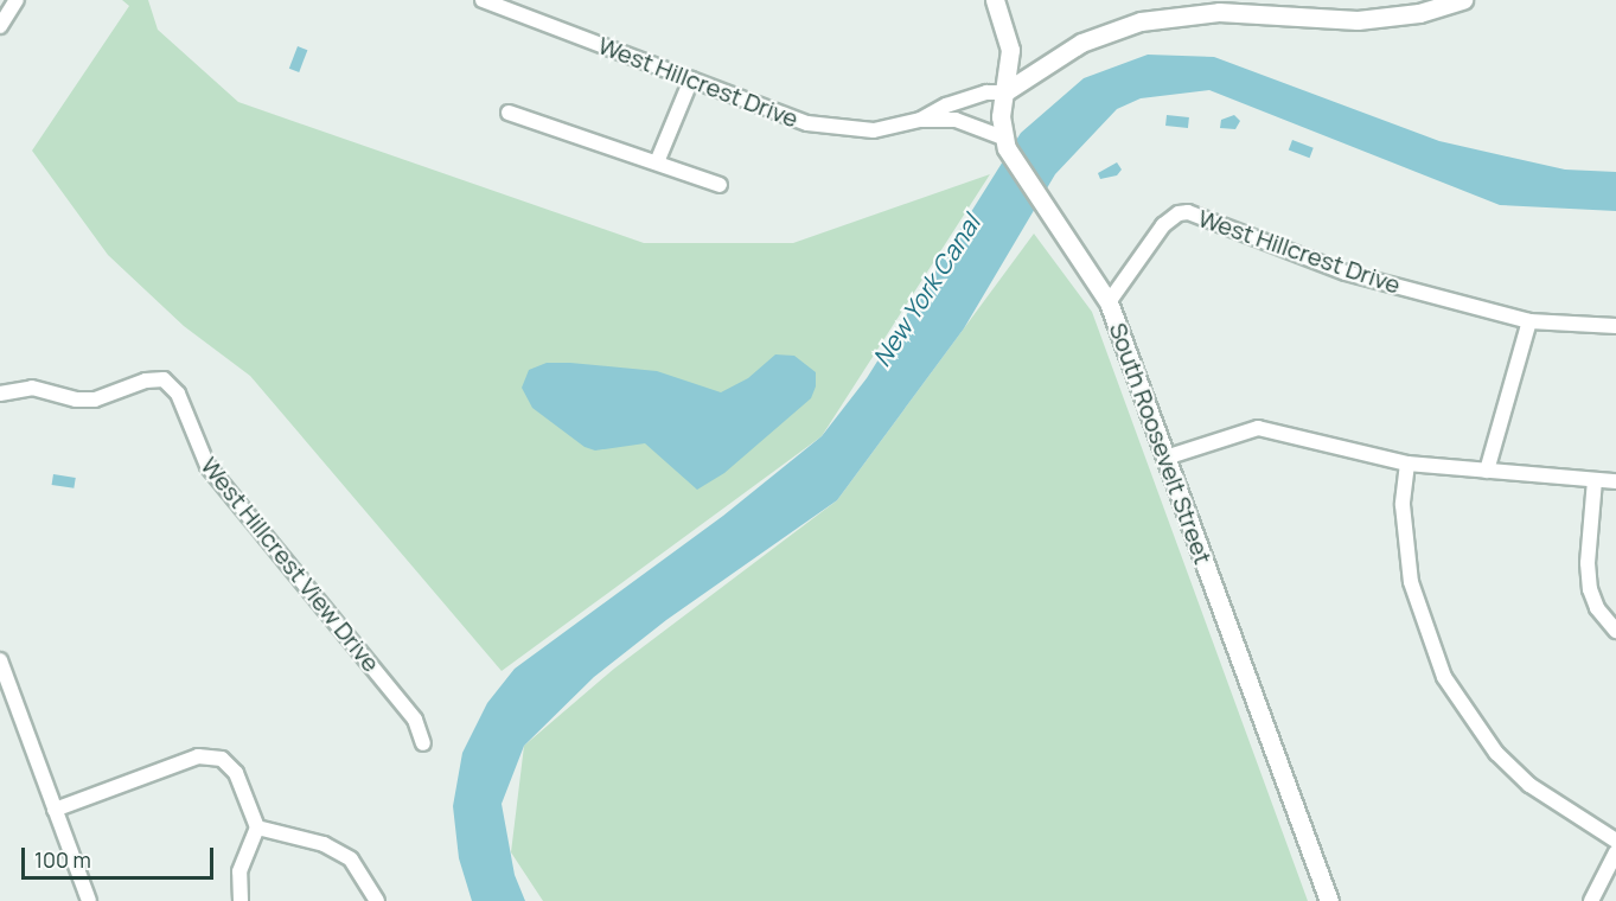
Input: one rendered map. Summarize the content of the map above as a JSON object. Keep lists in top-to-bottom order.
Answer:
{
  "streets": {
    "street": ["West Hillcrest Drive", "South Roosevelt Street", "West Hillcrest View Drive"]
  },
  "crossings": [
    ["West Hillcrest Drive", "South Roosevelt Street"]
  ],
  "water": ["New York Canal"],
  "scale_bar": "100 m"
}
